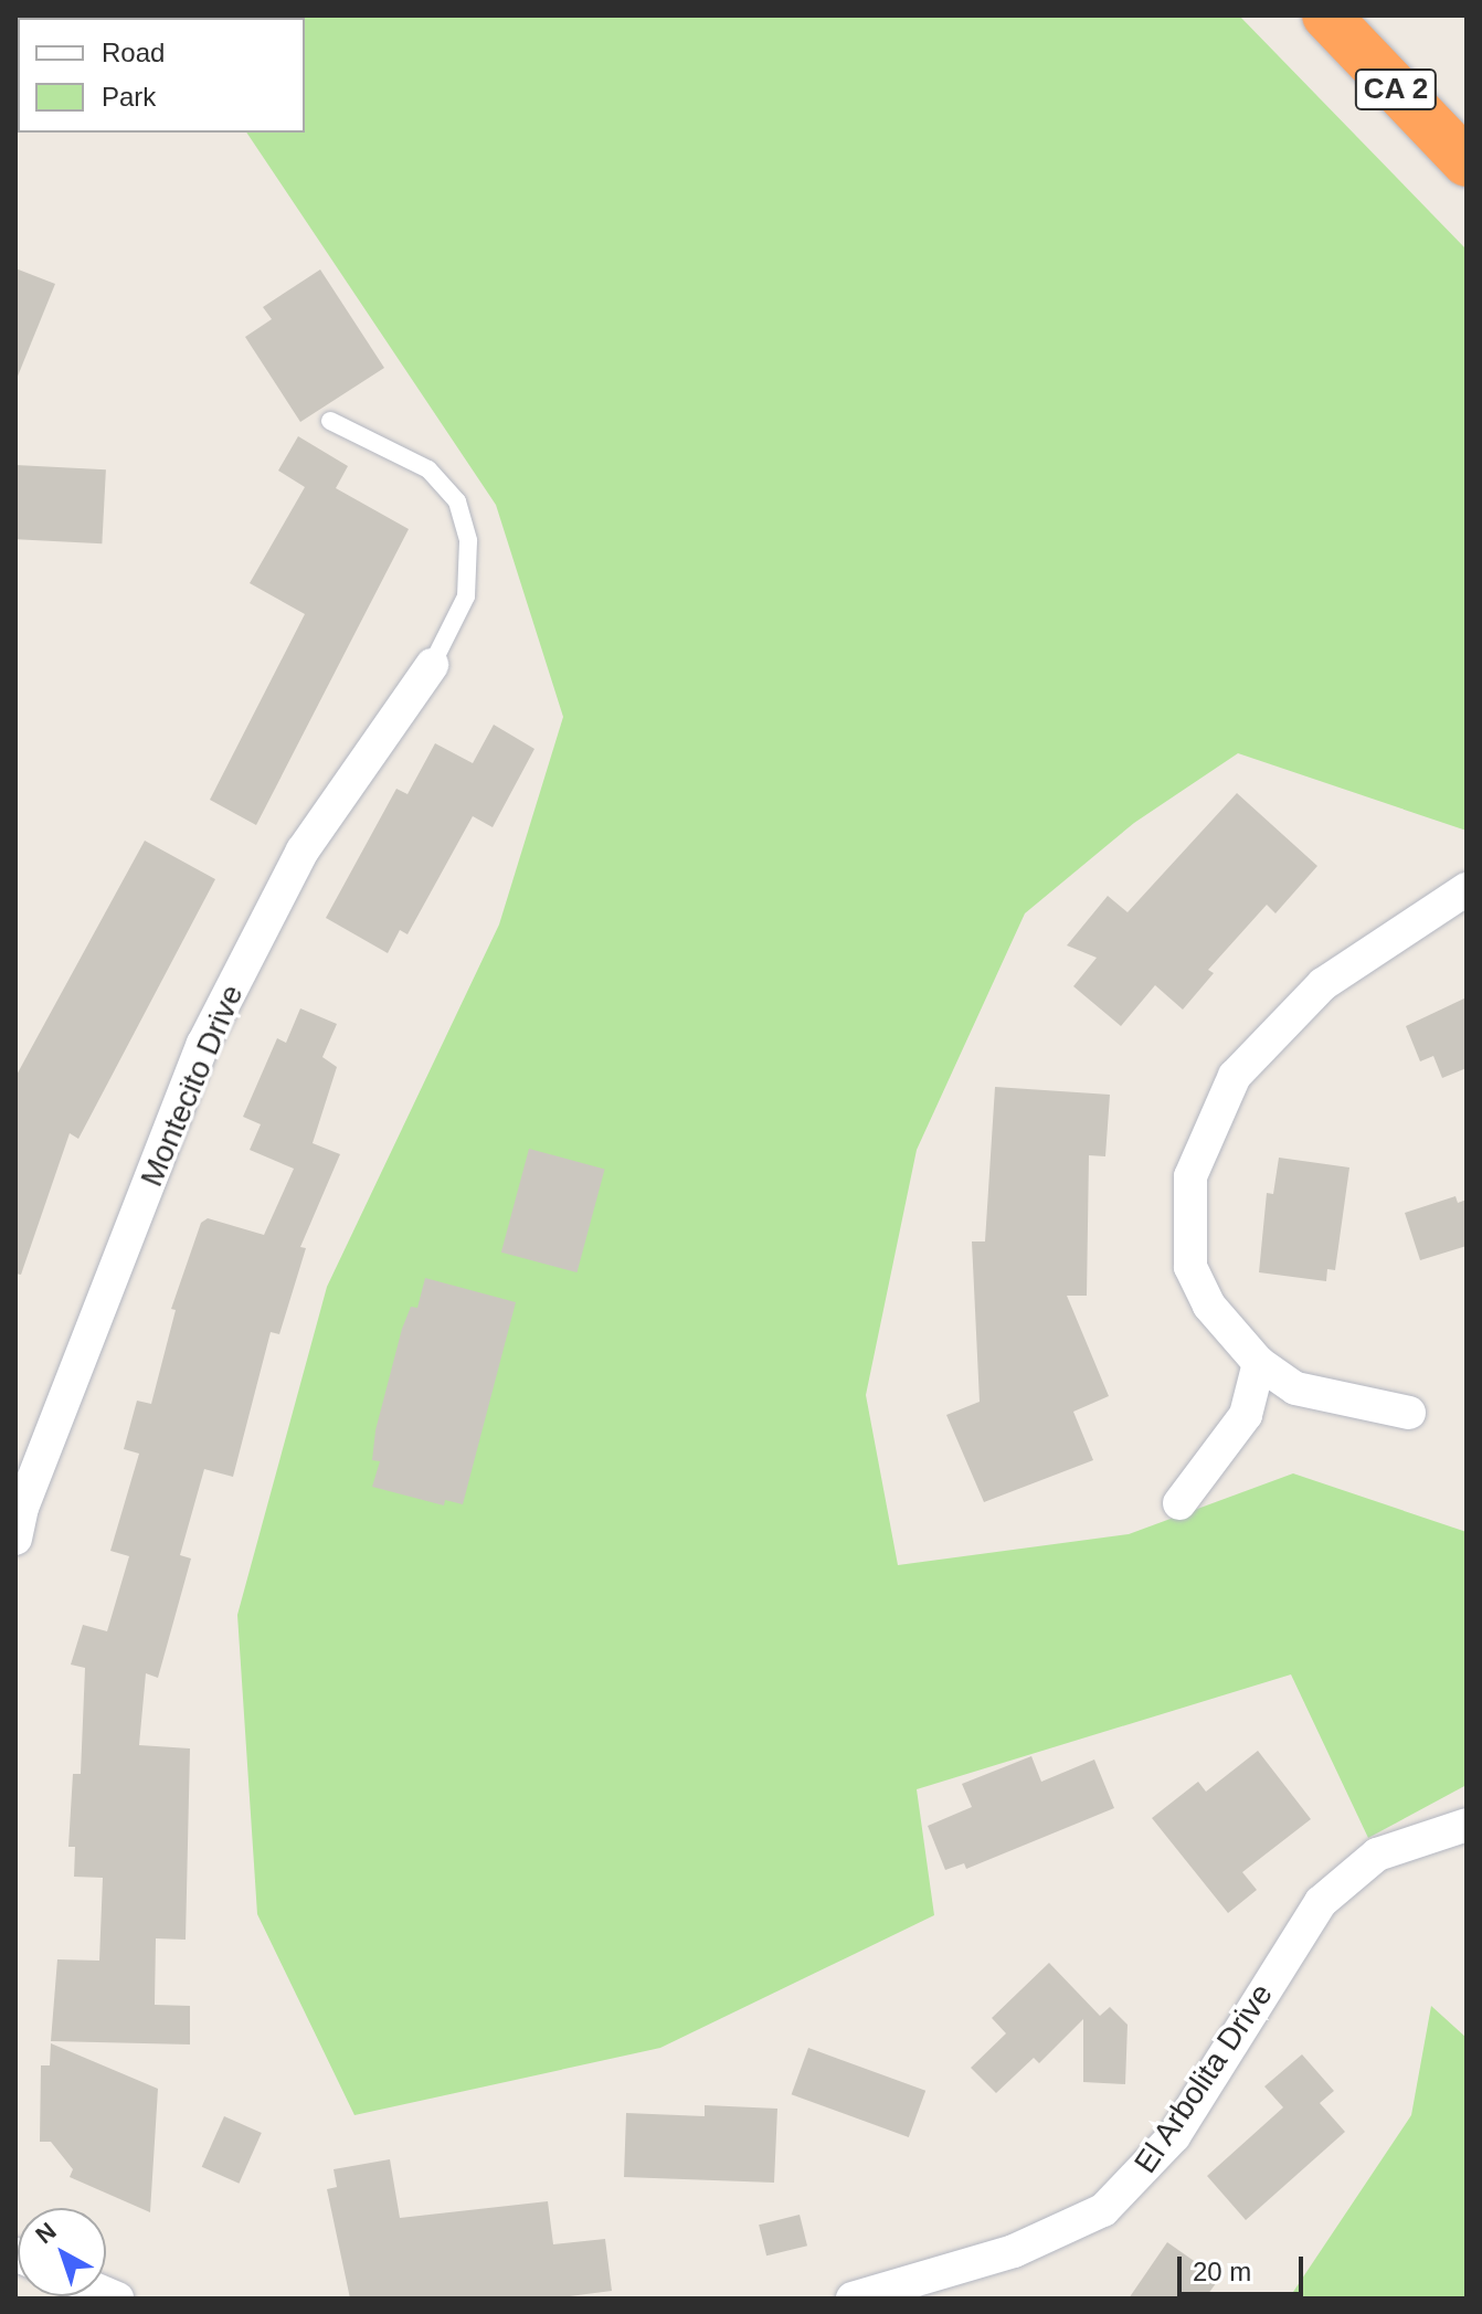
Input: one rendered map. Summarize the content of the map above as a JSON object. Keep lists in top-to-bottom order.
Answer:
{
  "streets": {
    "highway": ["CA 2"],
    "street": ["Montecito Drive", "El Arbolita Drive"]
  },
  "legend": ["Road", "Park"],
  "scale_bar": "20 m",
  "north": "top left"
}
